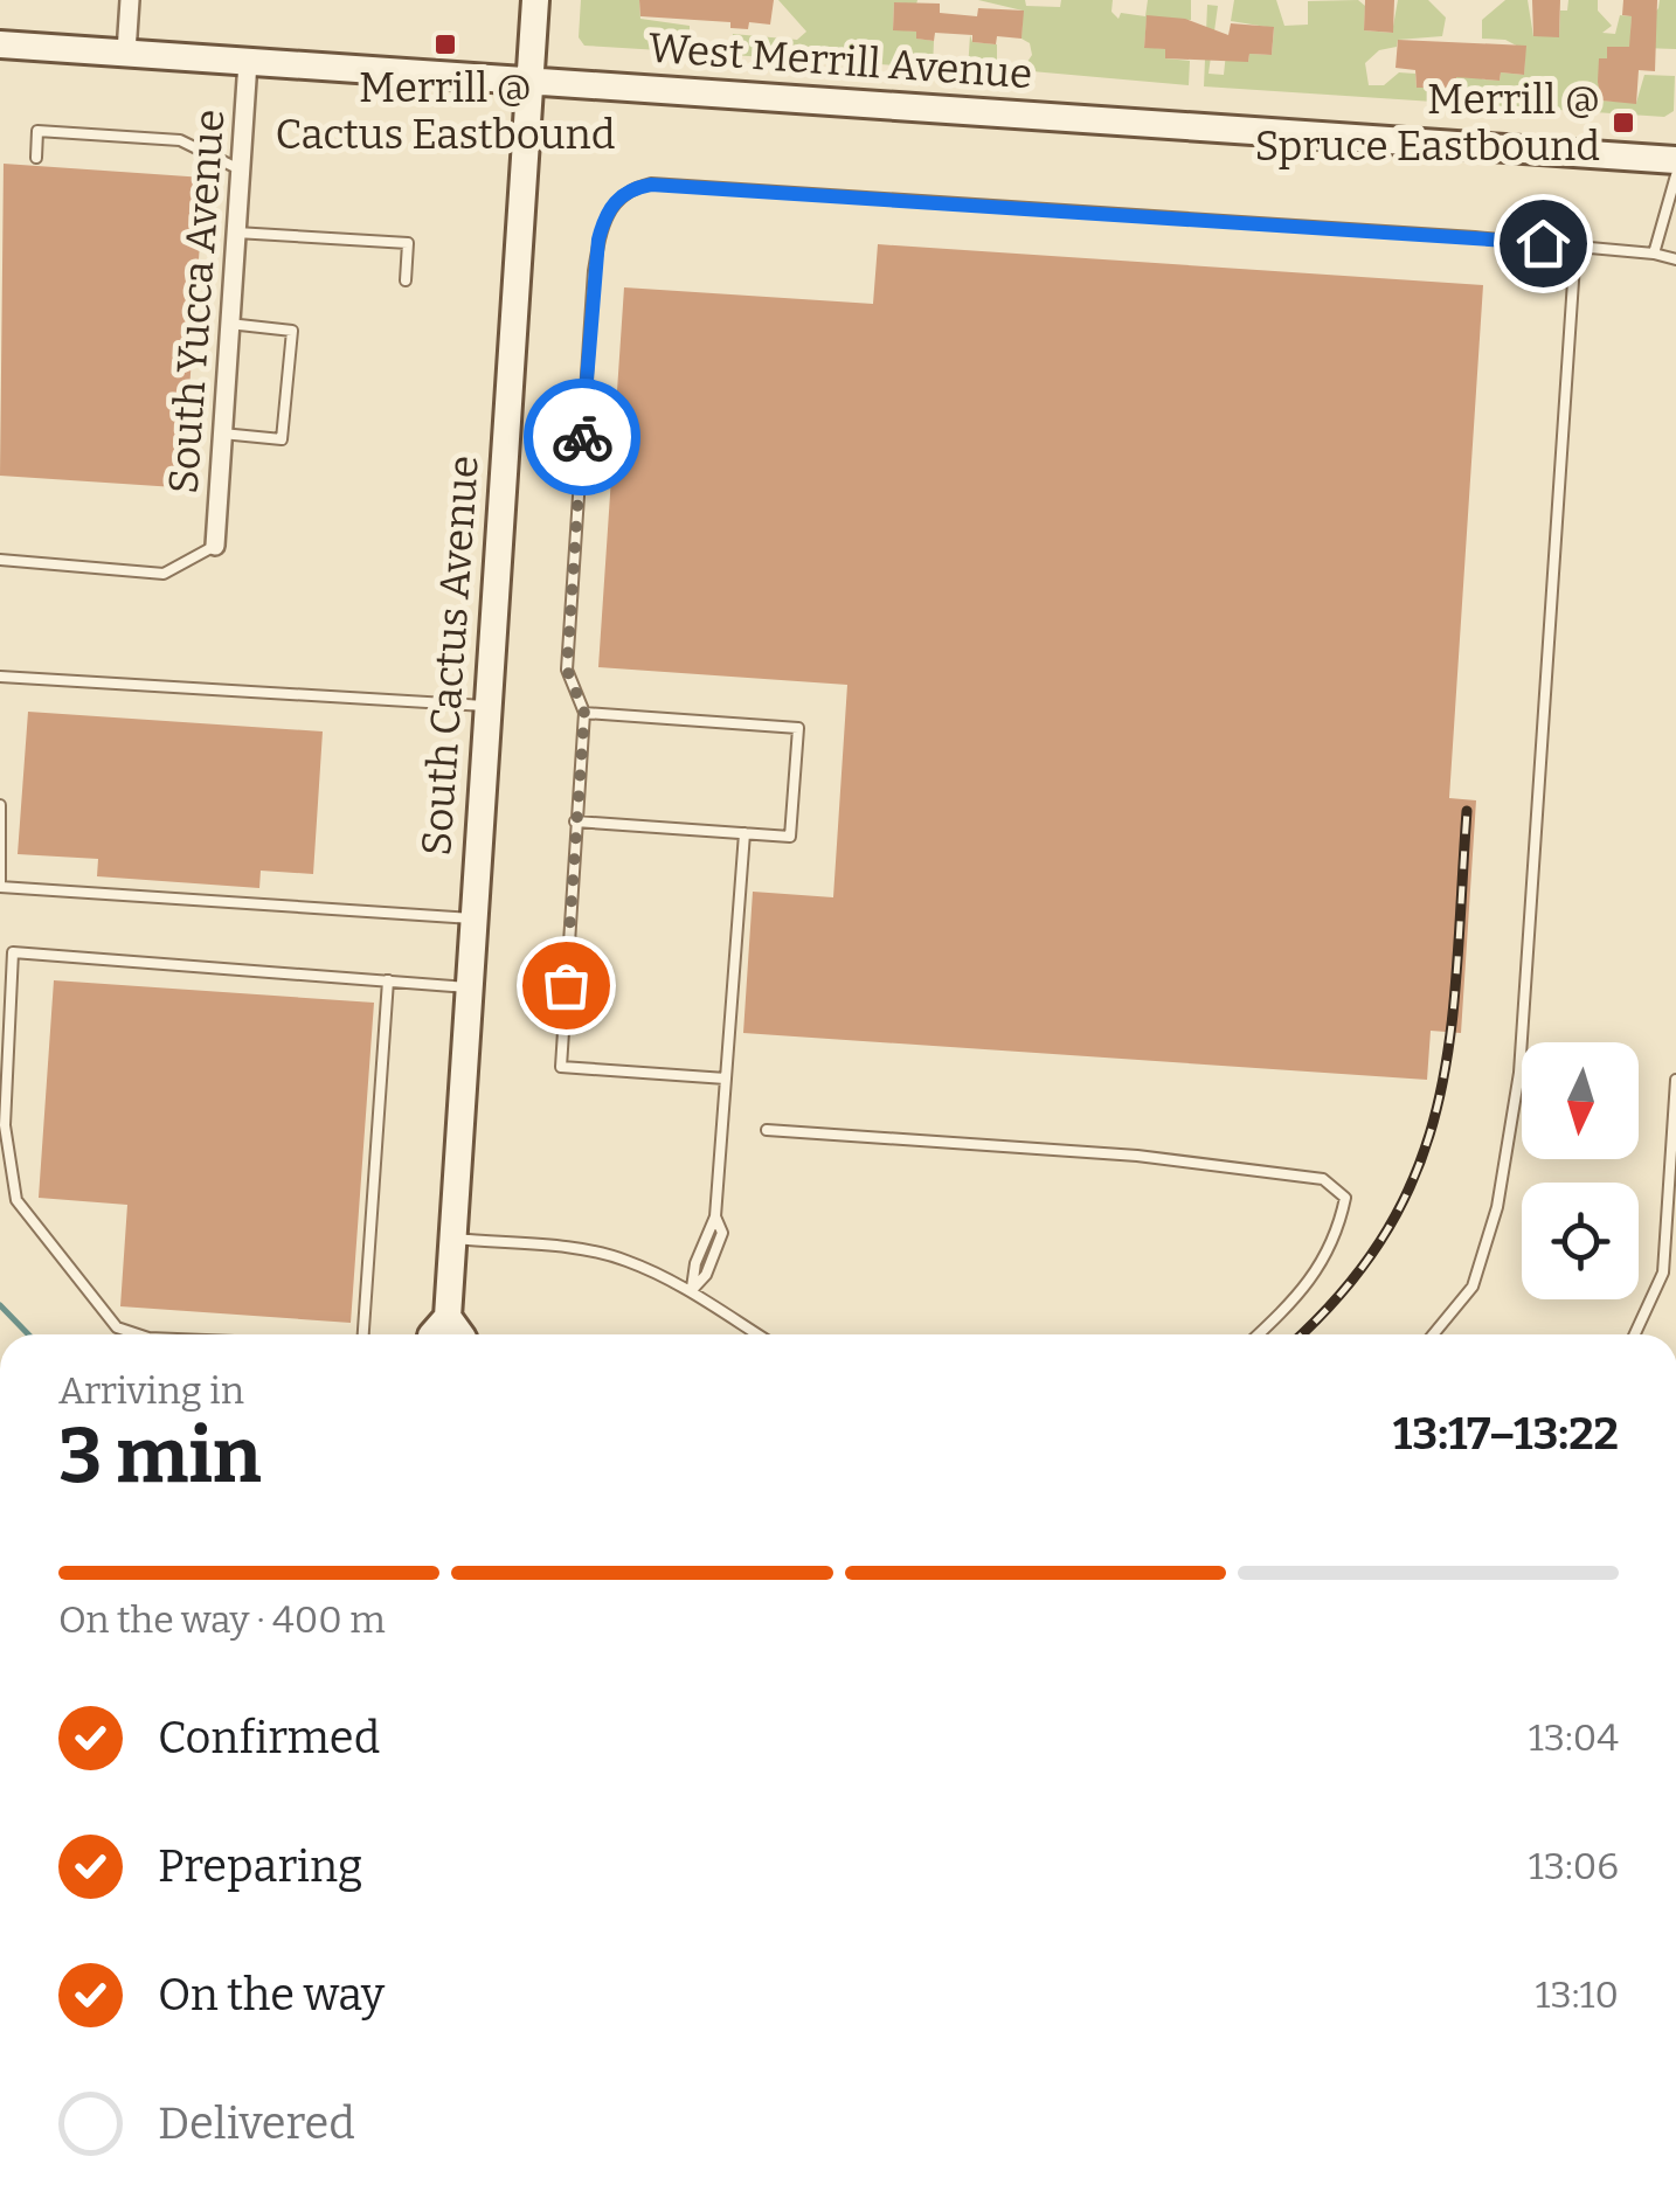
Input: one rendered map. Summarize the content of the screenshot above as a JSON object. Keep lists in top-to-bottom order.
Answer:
{
  "streets": {
    "main road": ["West Merrill Avenue", "South Cactus Avenue"],
    "street": ["South Yucca Avenue"]
  },
  "crossings": [
    ["West Merrill Avenue", "South Yucca Avenue"],
    ["West Merrill Avenue", "South Cactus Avenue"]
  ],
  "places": {
    "transit": ["Merrill @ Cactus Eastbound", "Merrill @ Spruce Eastbound"]
  },
  "north": "bottom",
  "page": {
    "heading": ["3 min", "Arriving in", "13:17–13:22"],
    "bar": "On the way · 400 m",
    "list": [
      ["Confirmed", "13:04"],
      ["Preparing", "13:06"],
      ["On the way", "13:10"],
      "Delivered"
    ]
  }
}
